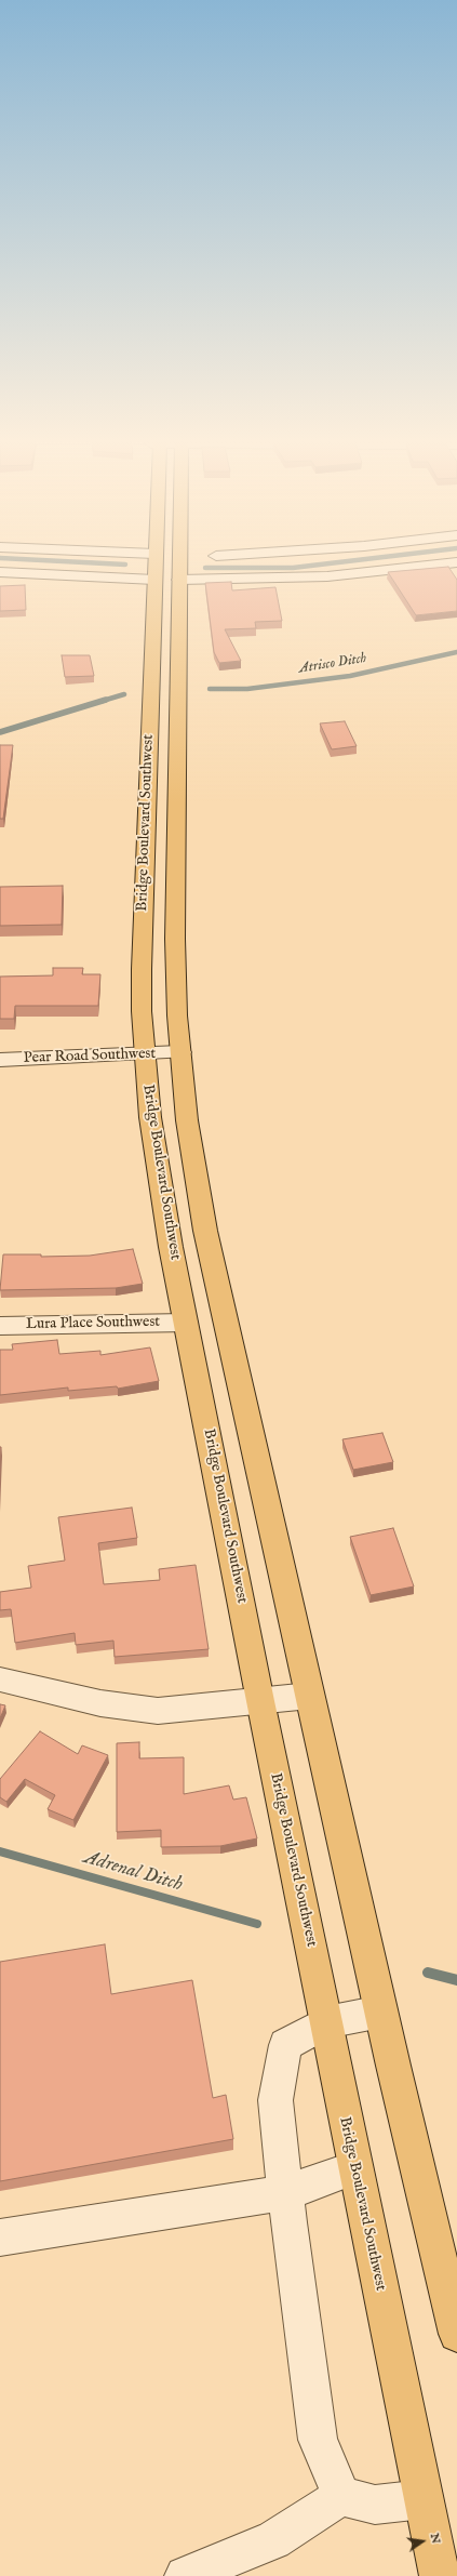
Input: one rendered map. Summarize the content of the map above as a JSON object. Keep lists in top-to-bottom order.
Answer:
{
  "streets": {
    "main road": ["Bridge Boulevard Southwest"],
    "street": ["Pear Road Southwest", "Lura Place Southwest"]
  },
  "crossings": [
    ["Bridge Boulevard Southwest", "Pear Road Southwest"],
    ["Bridge Boulevard Southwest", "Lura Place Southwest"]
  ],
  "water": ["Atrisco Ditch", "Adrenal Ditch"],
  "north": "right"
}
